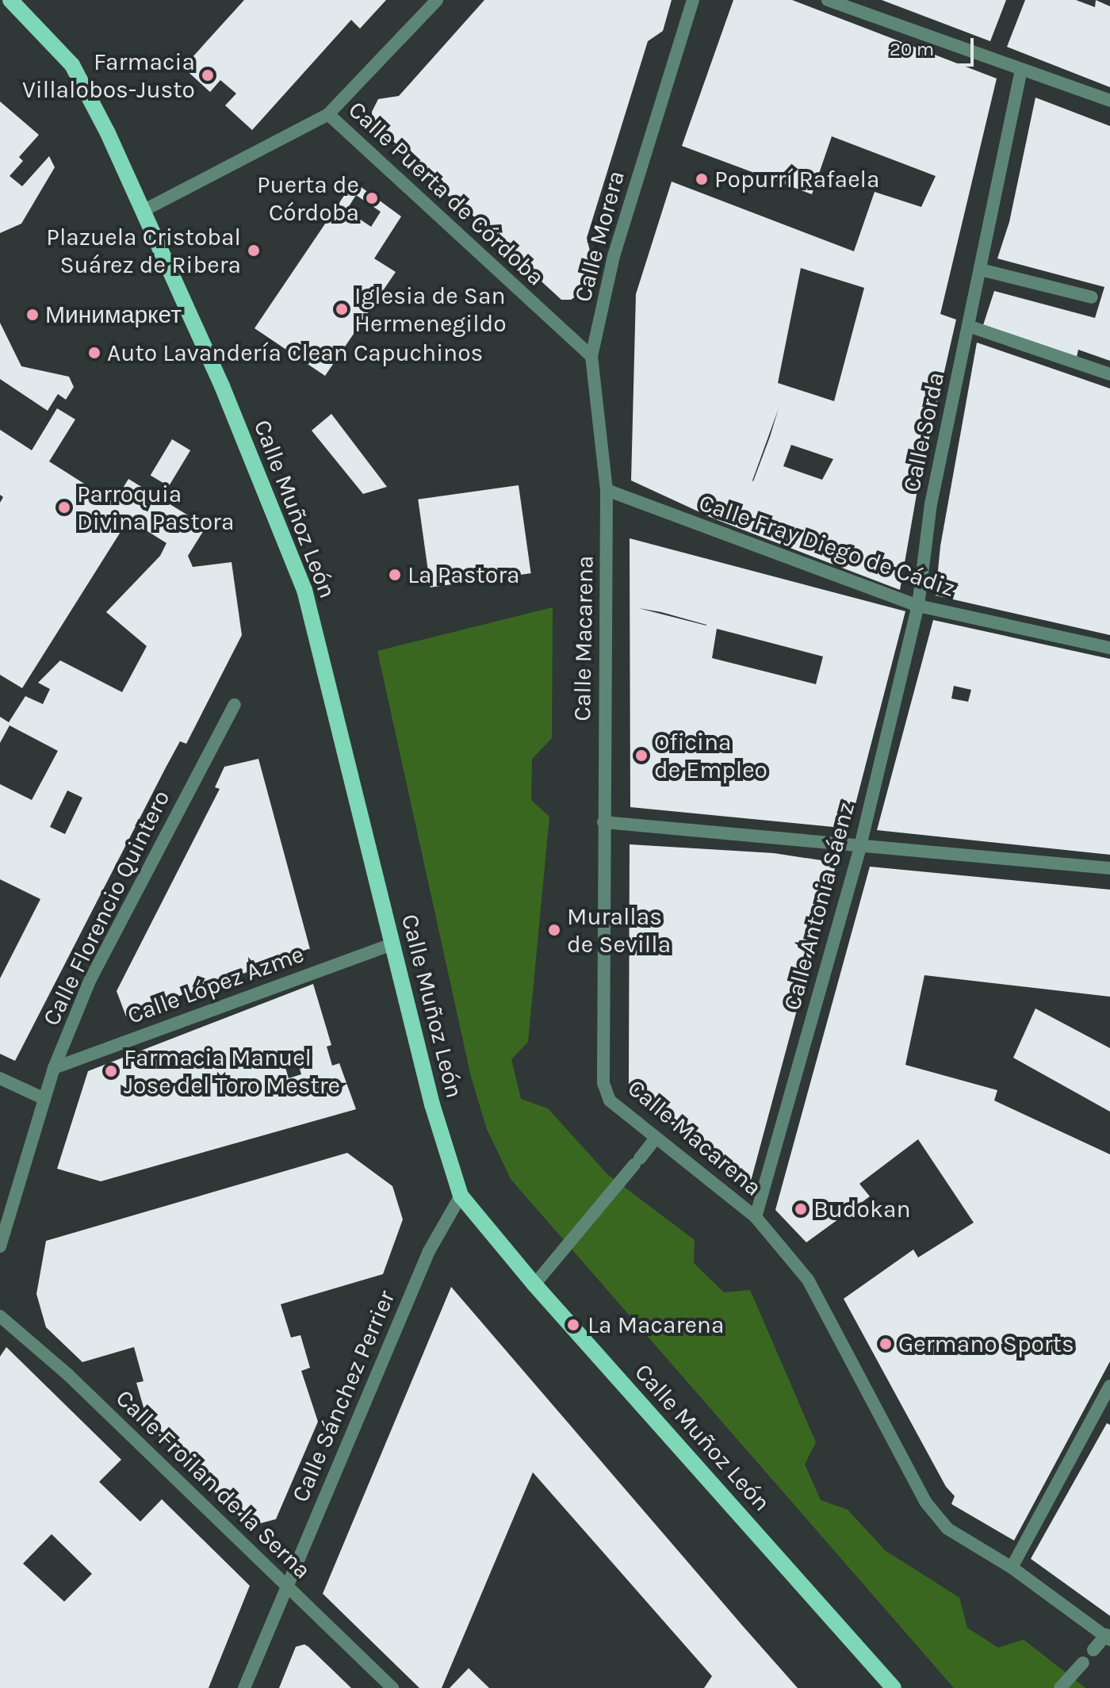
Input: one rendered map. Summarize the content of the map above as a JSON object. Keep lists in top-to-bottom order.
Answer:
{
  "streets": {
    "main road": ["Calle Muñoz León"],
    "street": [
      "Calle Puerta de Córdoba",
      "Calle Morera",
      "Calle Sorda",
      "Calle Fray Diego de Cádiz",
      "Calle Macarena",
      "Calle Antonia Sáenz",
      "Calle Florencio Quintero",
      "Calle López Azme",
      "Calle Sánchez Perrier",
      "Calle Froilan de la Serna"
    ]
  },
  "crossings": [
    ["Calle Puerta de Córdoba", "Calle Morera"],
    ["Calle Morera", "Calle Fray Diego de Cádiz"],
    ["Calle Morera", "Calle Macarena"],
    ["Calle Sorda", "Calle Fray Diego de Cádiz"],
    ["Calle Sorda", "Calle Antonia Sáenz"],
    ["Calle Muñoz León", "Calle López Azme"],
    ["Calle Muñoz León", "Calle Sánchez Perrier"],
    ["Calle Fray Diego de Cádiz", "Calle Macarena"],
    ["Calle Fray Diego de Cádiz", "Calle Antonia Sáenz"],
    ["Calle Macarena", "Calle Antonia Sáenz"],
    ["Calle Florencio Quintero", "Calle López Azme"],
    ["Calle Sánchez Perrier", "Calle Froilan de la Serna"]
  ],
  "places": [
    "Farmacia Villalobos-Justo",
    "Popurrí Rafaela",
    "Puerta de Córdoba",
    "Plazuela Cristobal Suárez de Ribera",
    "Iglesia de San Hermenegildo",
    "Минимаркет",
    "Auto Lavandería Clean Capuchinos",
    "Parroquia Divina Pastora",
    "La Pastora",
    "Oficina de Empleo",
    "Murallas de Sevilla",
    "Farmacia Manuel Jose del Toro Mestre",
    "Budokan",
    "La Macarena",
    "Germano Sports"
  ],
  "scale_bar": "20 m"
}
